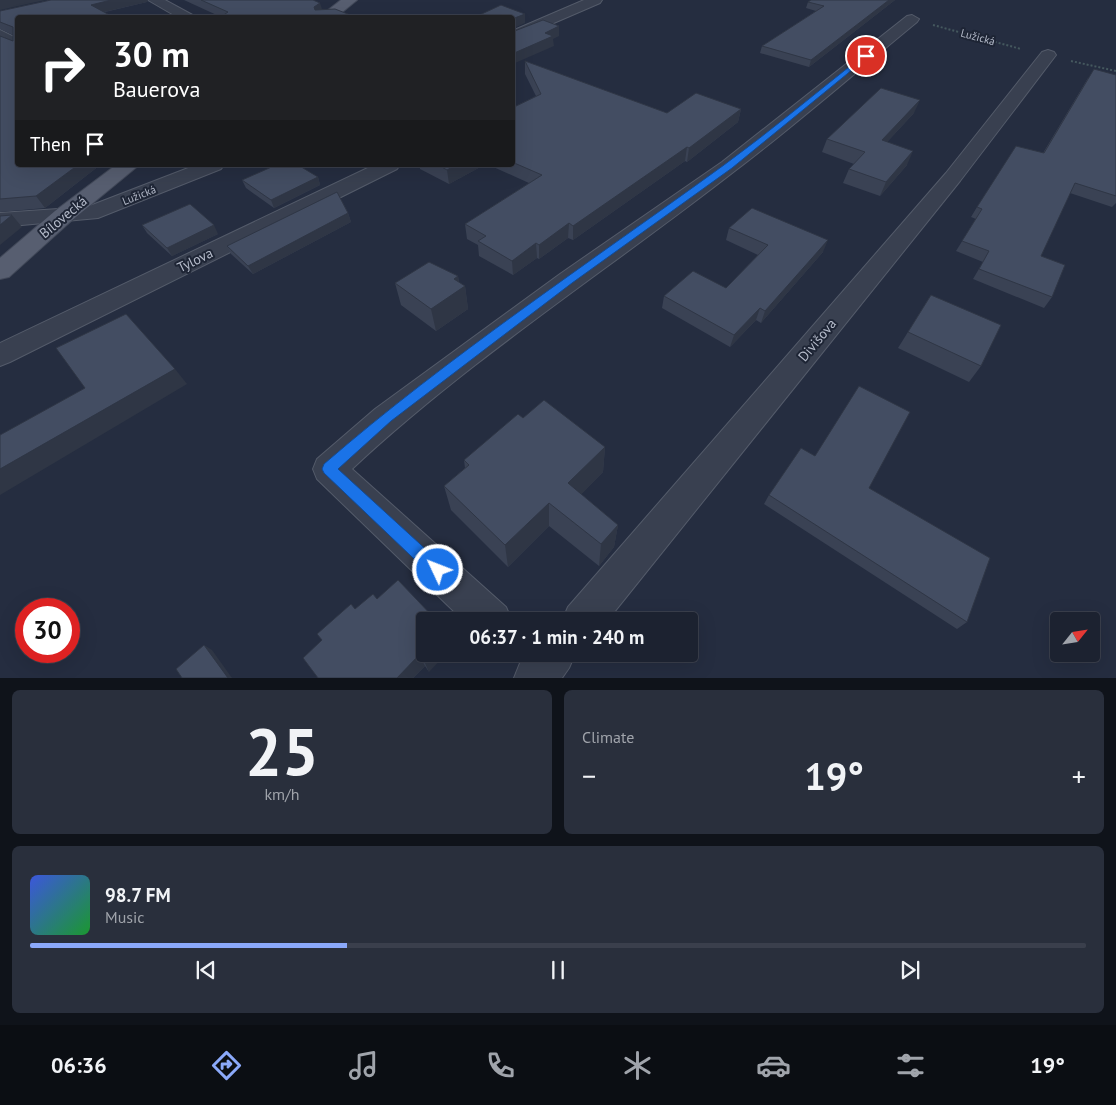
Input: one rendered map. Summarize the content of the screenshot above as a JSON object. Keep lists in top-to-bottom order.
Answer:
{
  "streets": {
    "main road": ["Bílovecká"],
    "street": ["Lužická", "Tylova", "Divišova"]
  },
  "crossings": [
    ["Lužická", "Bílovecká"],
    ["Lužická", "Divišova"]
  ],
  "north": "top right",
  "page": {
    "turn": ["30 m", "Bauerova"],
    "then": "Then",
    "limit": "30",
    "trip": "06:37 · 1 min · 240 m",
    "tile": [
      ["25", "km/h"],
      "Climate"
    ],
    "heat": ["−", "19°", "+"],
    "song": ["98.7 FM", "Music"],
    "tabs": ["06:36", "19°"]
  }
}
